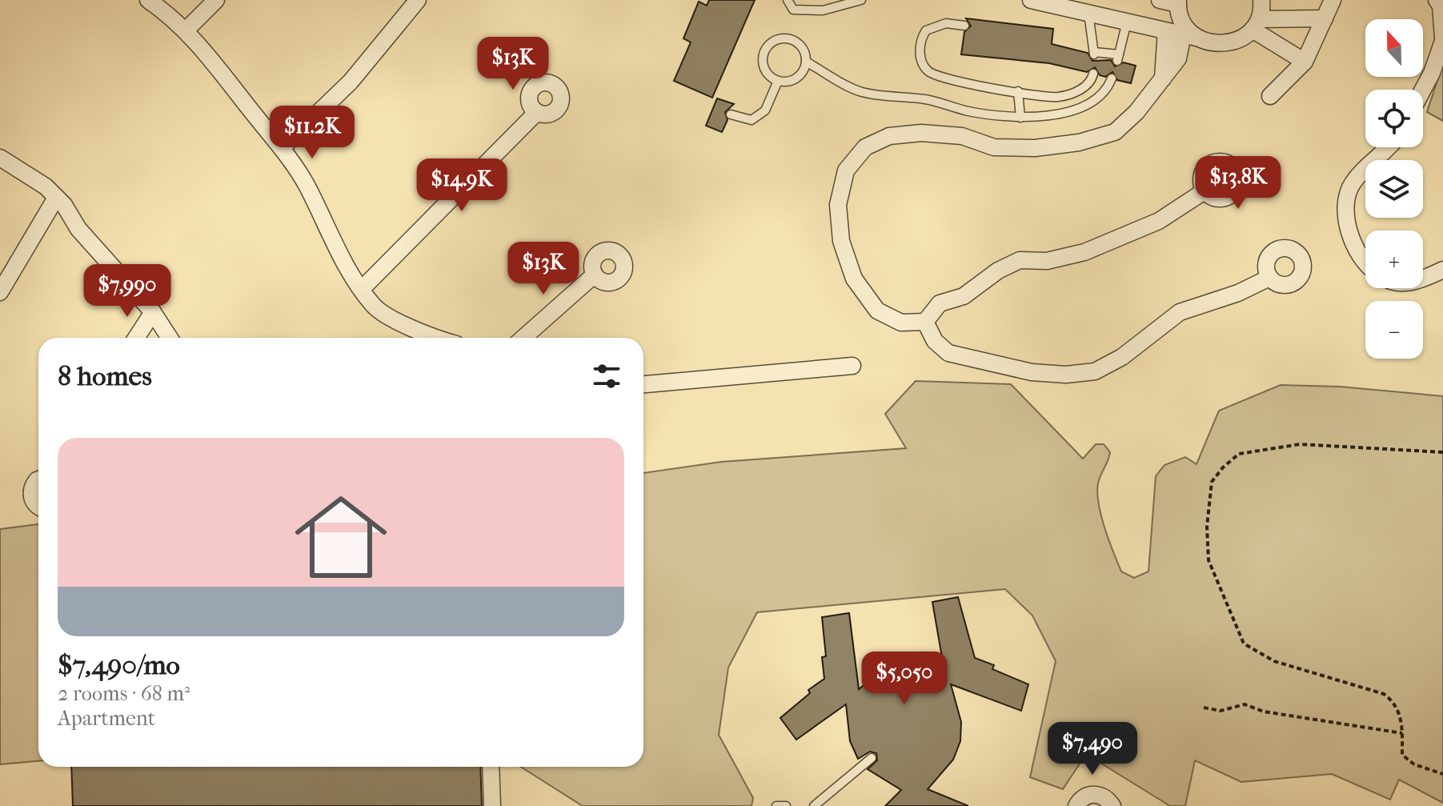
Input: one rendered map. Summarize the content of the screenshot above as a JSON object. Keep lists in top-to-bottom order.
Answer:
{
  "north": "top",
  "page": {
    "map_buttons": ["+", "−"],
    "price": [
      "$13K",
      "$11.2K",
      "$13.8K",
      "$14.9K",
      "$13K",
      "$7,990",
      "$5,050",
      "$7,490"
    ],
    "heading": "8 homes",
    "list": [
      {
        "name": "$7,490/mo",
        "note": "2 rooms · 68 m² · Apartment"
      }
    ]
  }
}
